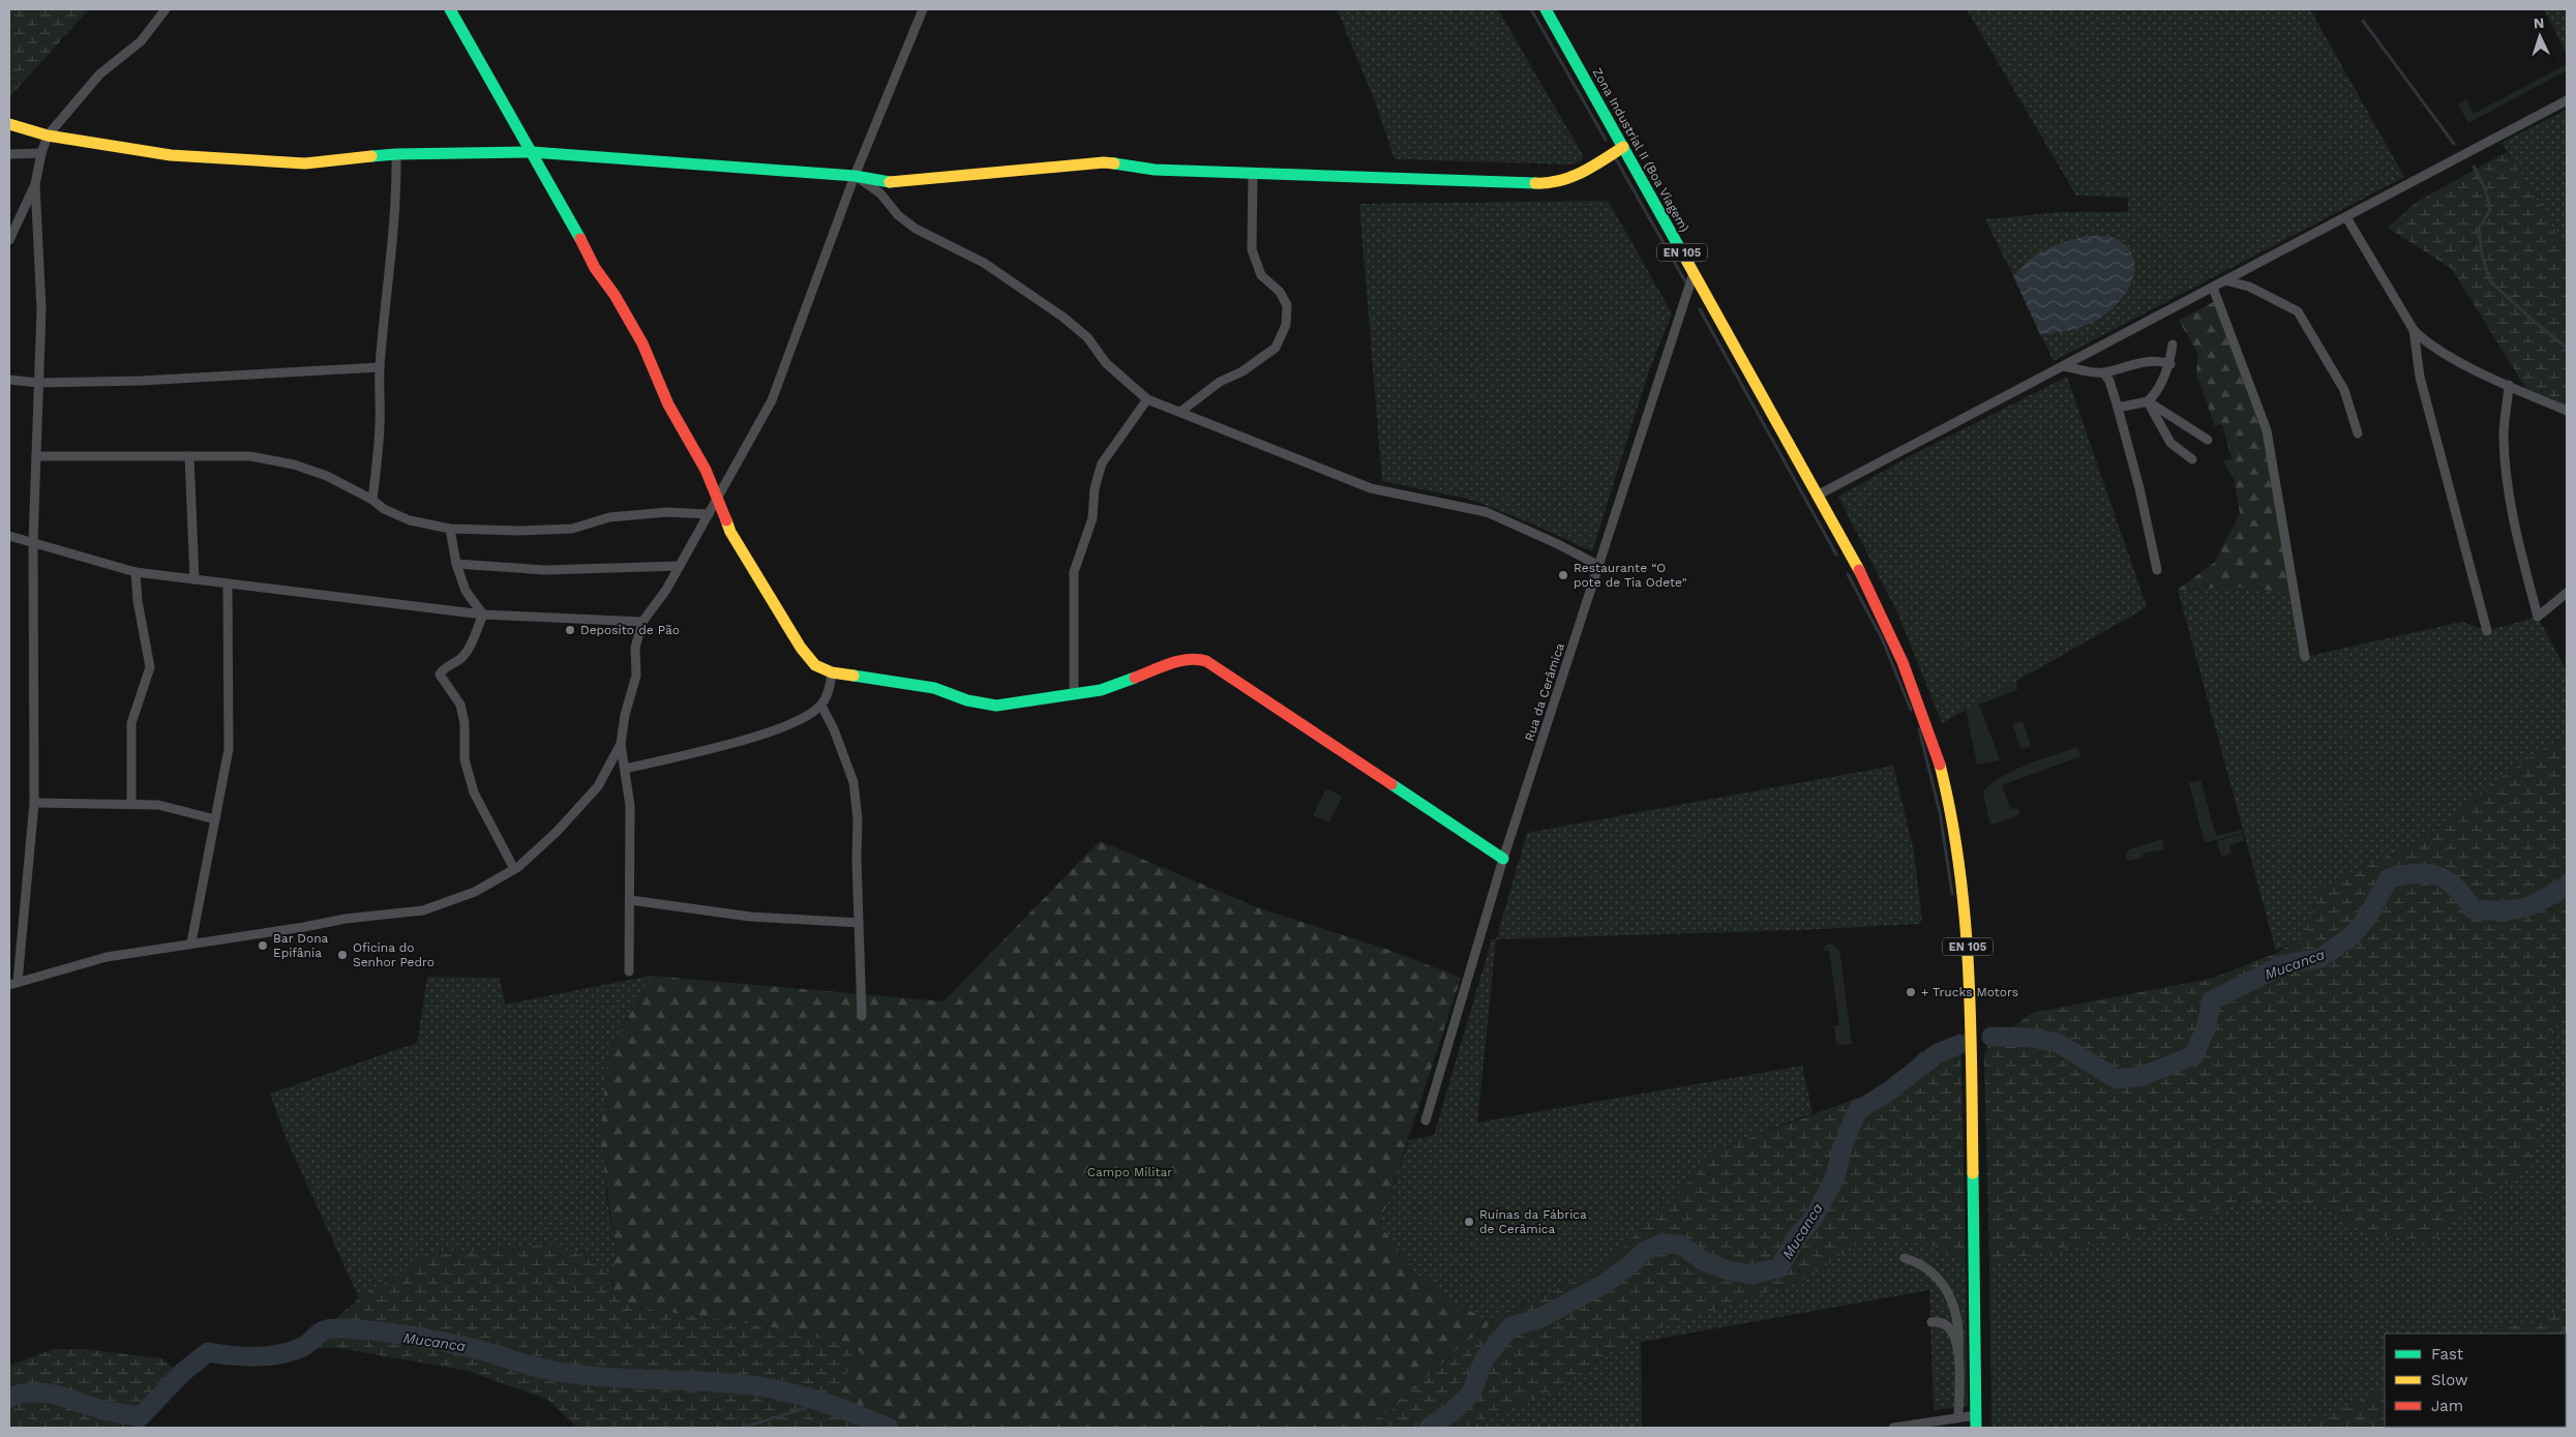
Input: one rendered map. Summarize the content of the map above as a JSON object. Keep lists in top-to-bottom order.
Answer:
{
  "streets": {
    "street": ["Zona Industrial II (Boa Viagem)", "EN 105", "Rua da Cerâmica"]
  },
  "crossings": [
    ["Zona Industrial II (Boa Viagem)", "EN 105"],
    ["Zona Industrial II (Boa Viagem)", "Rua da Cerâmica"]
  ],
  "water": ["Mucanca"],
  "parks": ["Campo Militar"],
  "places": [
    "Restaurante “O pote de Tia Odete\"",
    "Deposito de Pão",
    "Bar Dona Epifânia",
    "Oficina do Senhor Pedro",
    "+ Trucks Motors",
    "Ruínas da Fábrica de Cerâmica"
  ],
  "legend": ["Fast", "Slow", "Jam"],
  "north": "top"
}
